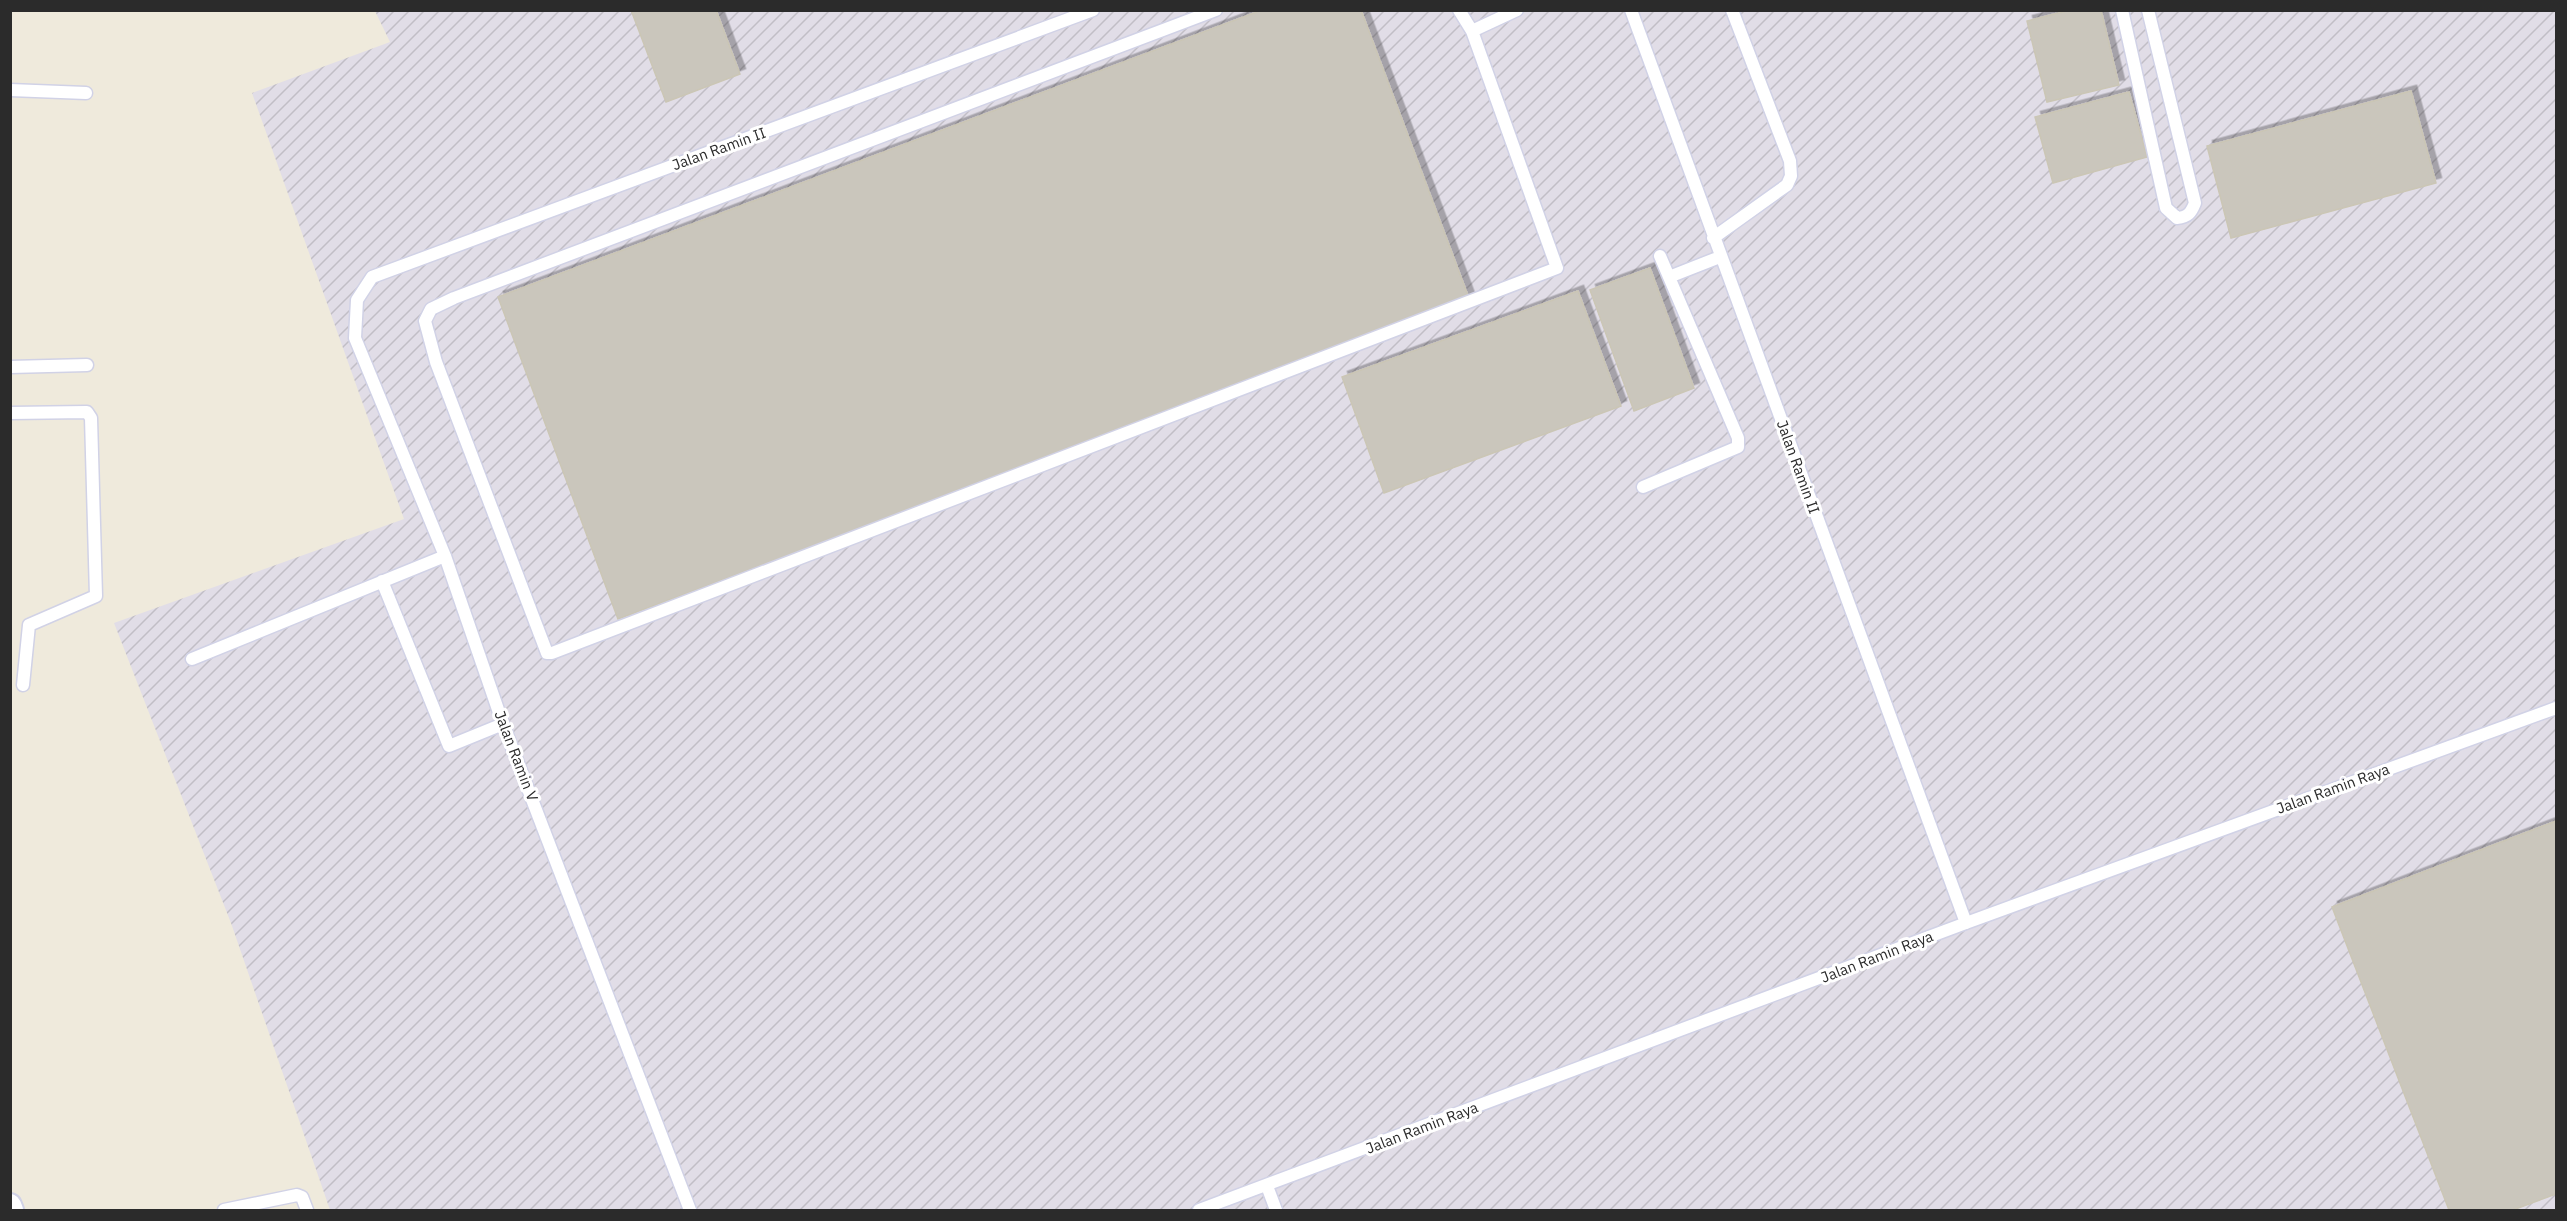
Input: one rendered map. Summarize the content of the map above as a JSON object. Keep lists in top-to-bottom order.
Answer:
{
  "streets": {
    "lane": ["Jalan Ramin II", "Jalan Ramin V", "Jalan Ramin Raya"]
  },
  "crossings": [
    ["Jalan Ramin II", "Jalan Ramin V"],
    ["Jalan Ramin II", "Jalan Ramin Raya"]
  ]
}
